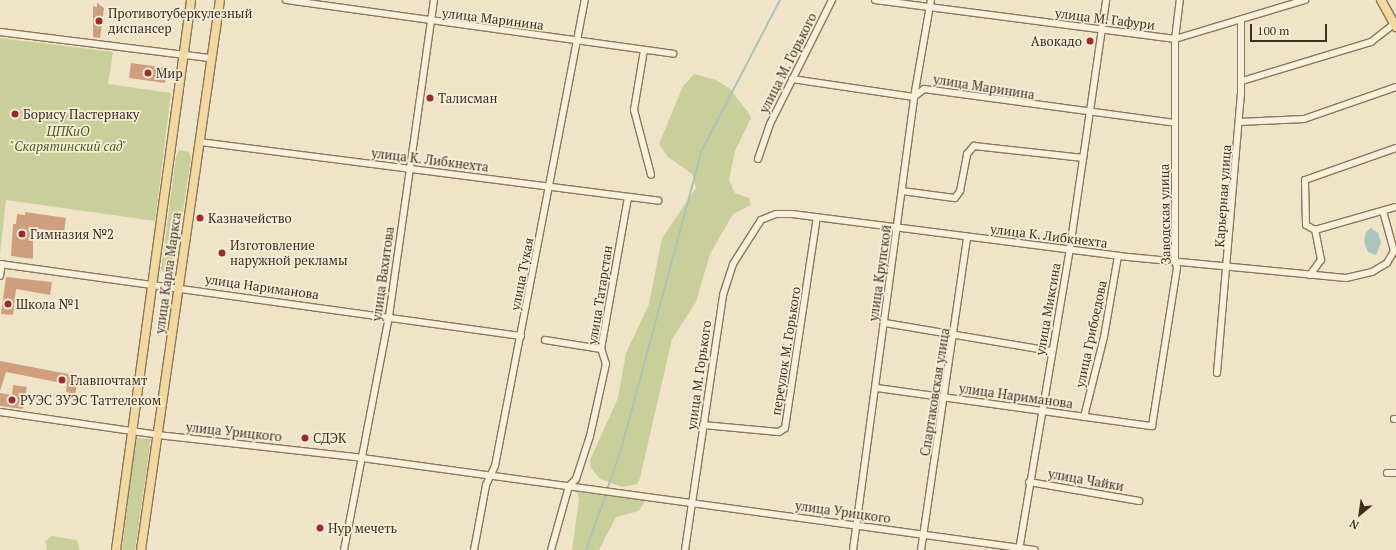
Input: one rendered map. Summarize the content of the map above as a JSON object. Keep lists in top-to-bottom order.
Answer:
{
  "streets": {
    "main road": ["улица Карла Маркса"],
    "street": [
      "улица Маринина",
      "улица М. Гафури",
      "улица М. Горького",
      "улица К. Либкнехта",
      "Карьерная улица",
      "Заводская улица",
      "улица Крупской",
      "улица Вахитова",
      "улица Тукая",
      "улица Нариманова",
      "улица Татарстан",
      "улица Миксина",
      "улица Грибоедова",
      "переулок М. Горького",
      "Спартаковская улица",
      "улица Урицкого",
      "улица Чайки"
    ]
  },
  "crossings": [
    ["улица Маринина", "улица М. Горького"],
    ["улица Маринина", "Заводская улица"],
    ["улица Маринина", "улица Крупской"],
    ["улица Маринина", "улица Вахитова"],
    ["улица Маринина", "улица Тукая"],
    ["улица Маринина", "улица Миксина"],
    ["улица М. Гафури", "Карьерная улица"],
    ["улица М. Гафури", "Заводская улица"],
    ["улица М. Гафури", "улица Крупской"],
    ["улица М. Гафури", "улица Миксина"],
    ["улица М. Горького", "улица К. Либкнехта"],
    ["улица М. Горького", "переулок М. Горького"],
    ["улица М. Горького", "улица Урицкого"],
    ["улица К. Либкнехта", "Карьерная улица"],
    ["улица К. Либкнехта", "Заводская улица"],
    ["улица К. Либкнехта", "улица Карла Маркса"],
    ["улица К. Либкнехта", "улица Крупской"],
    ["улица К. Либкнехта", "улица Вахитова"],
    ["улица К. Либкнехта", "улица Тукая"],
    ["улица К. Либкнехта", "улица Татарстан"],
    ["улица К. Либкнехта", "улица Миксина"],
    ["улица К. Либкнехта", "улица Грибоедова"],
    ["улица К. Либкнехта", "переулок М. Горького"],
    ["улица К. Либкнехта", "Спартаковская улица"],
    ["Заводская улица", "улица Нариманова"],
    ["улица Карла Маркса", "улица Нариманова"],
    ["улица Карла Маркса", "улица Урицкого"],
    ["улица Крупской", "улица Нариманова"],
    ["улица Крупской", "улица Урицкого"],
    ["улица Вахитова", "улица Нариманова"],
    ["улица Вахитова", "улица Урицкого"],
    ["улица Тукая", "улица Нариманова"],
    ["улица Тукая", "улица Урицкого"],
    ["улица Нариманова", "улица Миксина"],
    ["улица Нариманова", "улица Грибоедова"],
    ["улица Нариманова", "Спартаковская улица"],
    ["улица Татарстан", "улица Урицкого"],
    ["улица Миксина", "улица Урицкого"],
    ["улица Миксина", "улица Чайки"],
    ["Спартаковская улица", "улица Урицкого"]
  ],
  "parks": ["ЦПКиО \"Скарятинский сад\""],
  "places": [
    "Противотуберкулезный диспансер",
    "Авокадо",
    "Мир",
    "Талисман",
    "Борису Пастернаку",
    "Казначейство",
    "Гимназия №2",
    "Изготовление наружной рекламы",
    "Школа №1",
    "Главпочтамт",
    "РУЭС ЗУЭС Таттелеком",
    "СДЭК",
    "Нур мечеть"
  ],
  "scale_bar": "100 m",
  "north": "bottom left"
}
